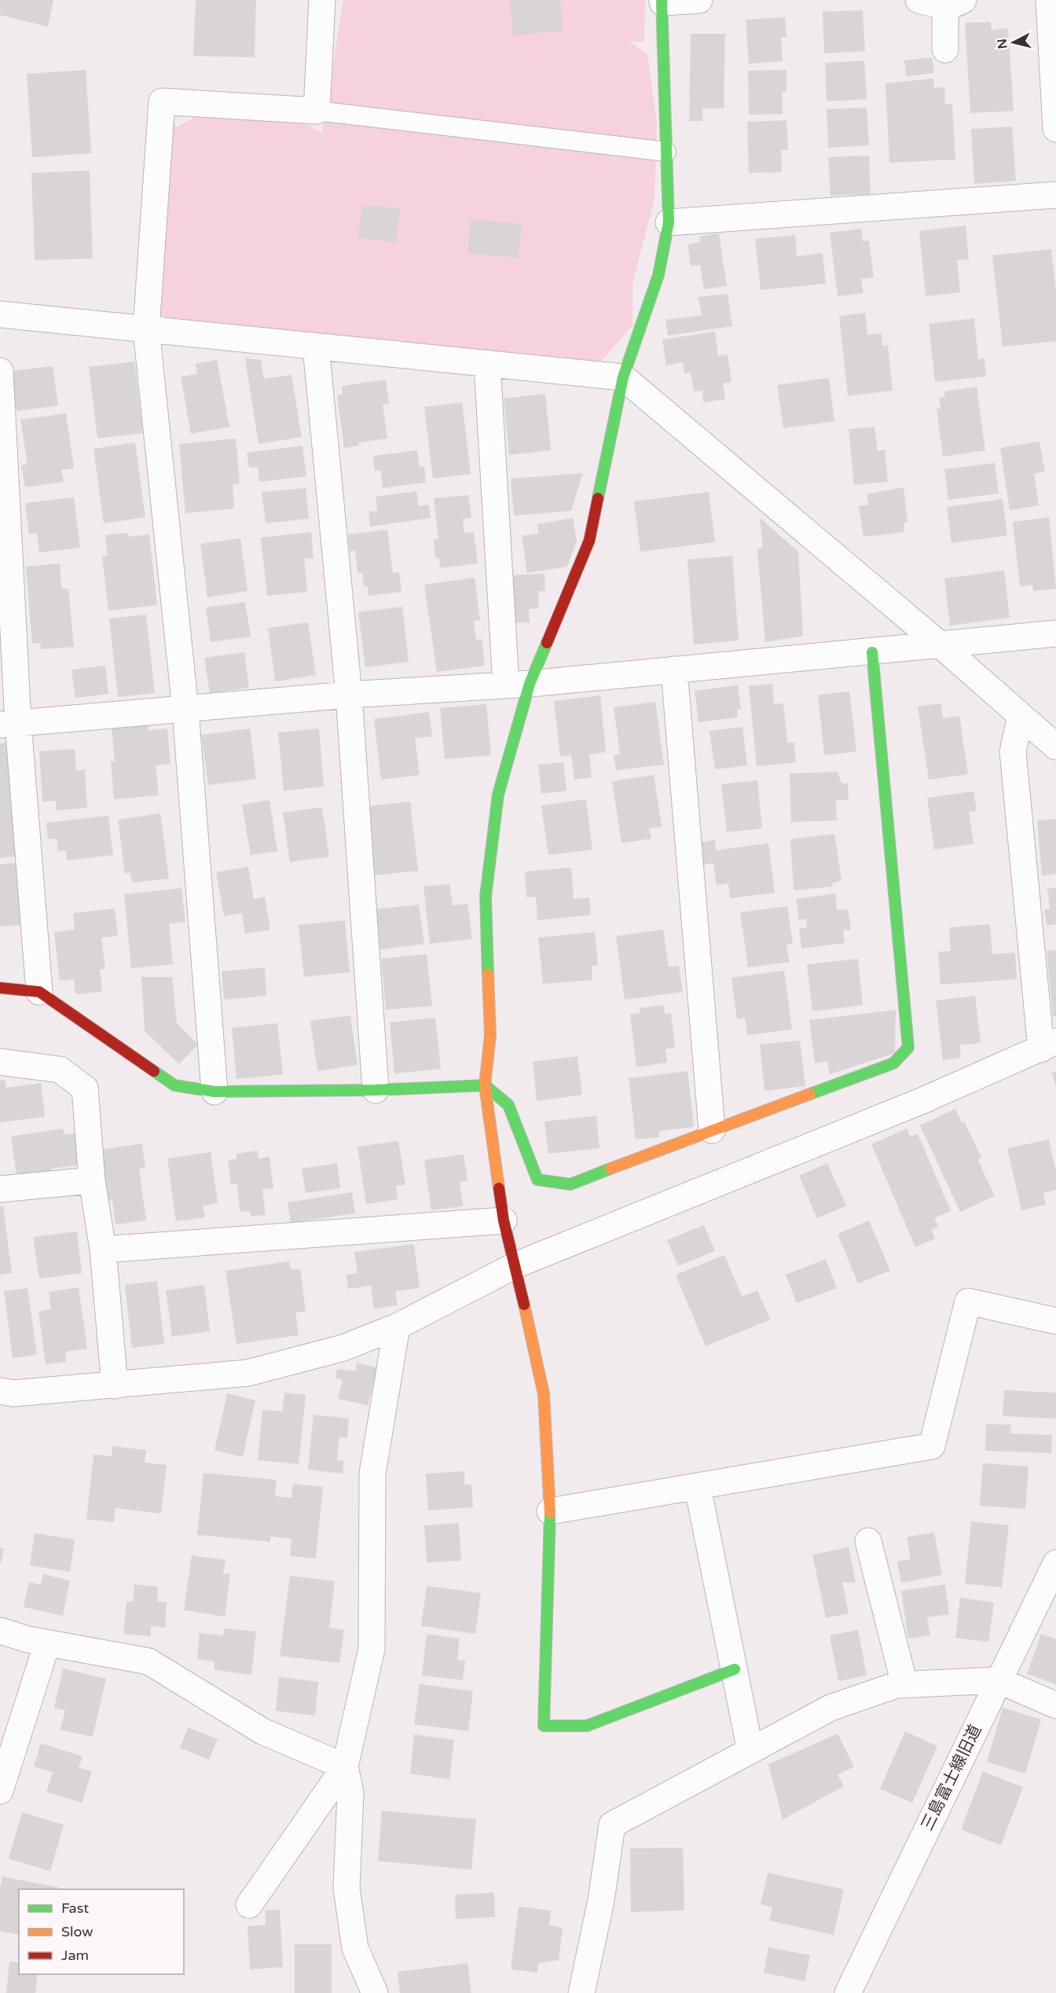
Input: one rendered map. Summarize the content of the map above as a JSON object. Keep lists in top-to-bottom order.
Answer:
{
  "streets": {
    "street": ["三島富士線旧道"]
  },
  "legend": ["Fast", "Slow", "Jam"],
  "north": "left"
}
